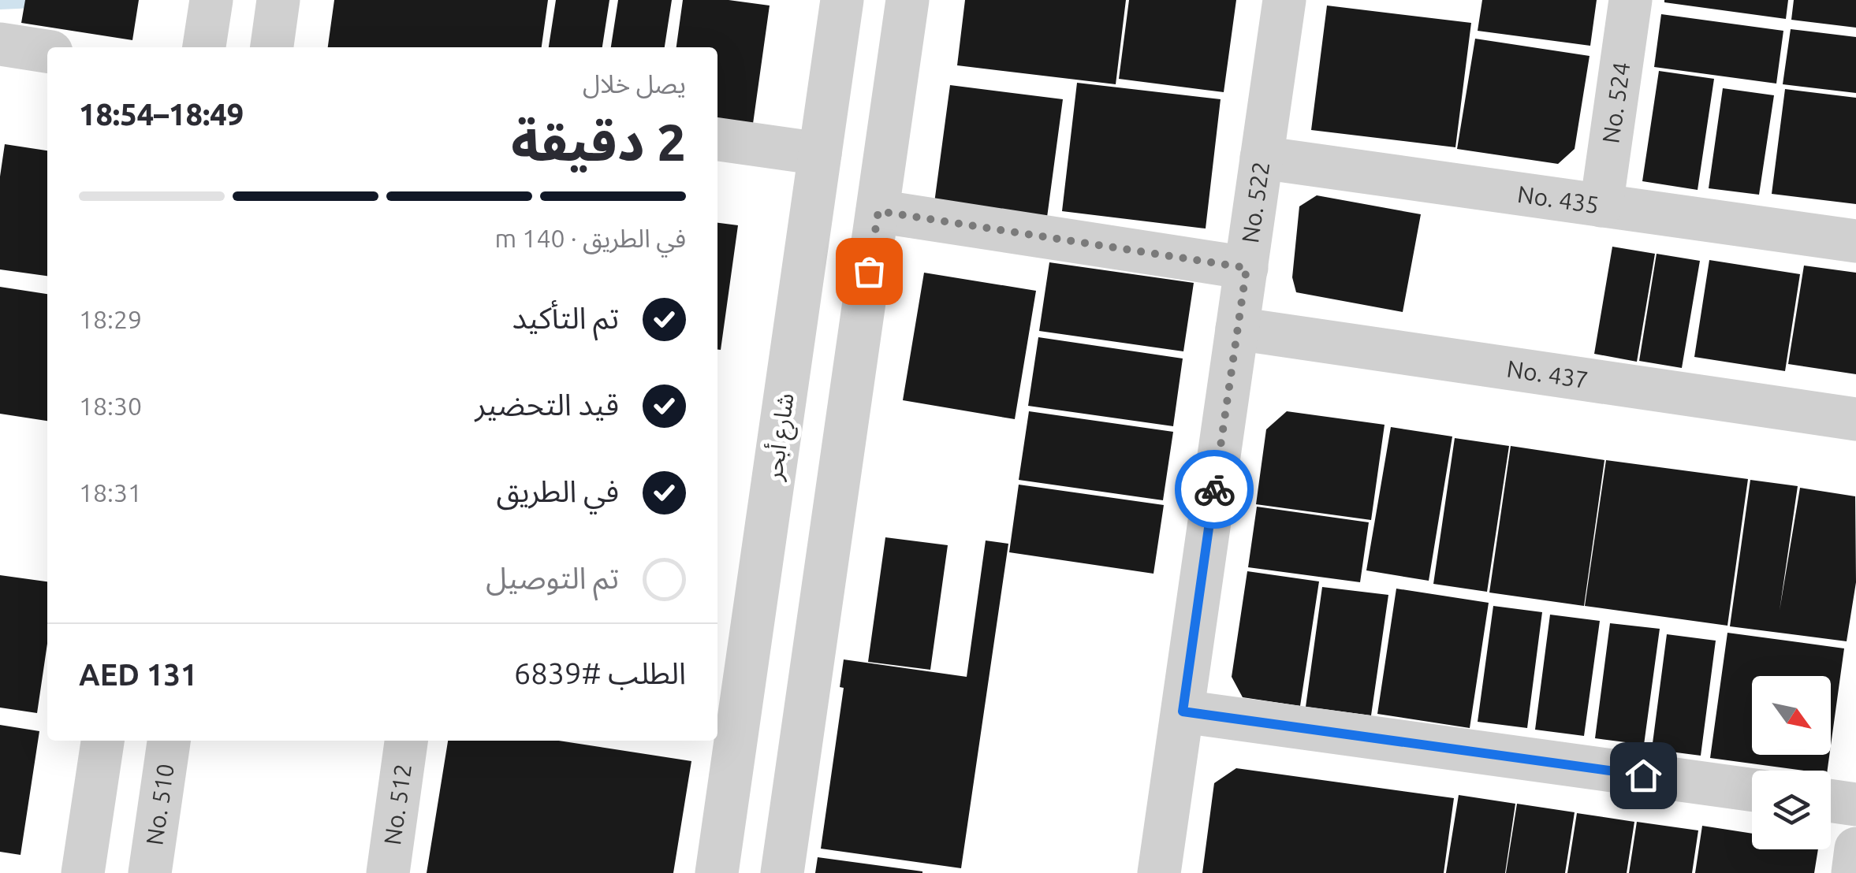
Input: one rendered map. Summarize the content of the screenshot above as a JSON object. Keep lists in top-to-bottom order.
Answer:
{
  "streets": {
    "street": [
      "No. 524",
      "No. 435",
      "No. 522",
      "No. 437",
      "شارع أبحر",
      "No. 510",
      "No. 512"
    ]
  },
  "crossings": [
    ["No. 524", "No. 435"],
    ["No. 435", "No. 522"],
    ["No. 522", "No. 437"]
  ],
  "north": "bottom right",
  "page": {
    "heading": ["2 دقيقة", "يصل خلال", "18:49–18:54"],
    "panel": ["الطلب #6839", "AED 131"],
    "bar": "في الطريق · 140 m",
    "list": [
      ["تم التأكيد", "18:29"],
      ["قيد التحضير", "18:30"],
      ["في الطريق", "18:31"],
      "تم التوصيل"
    ]
  }
}
